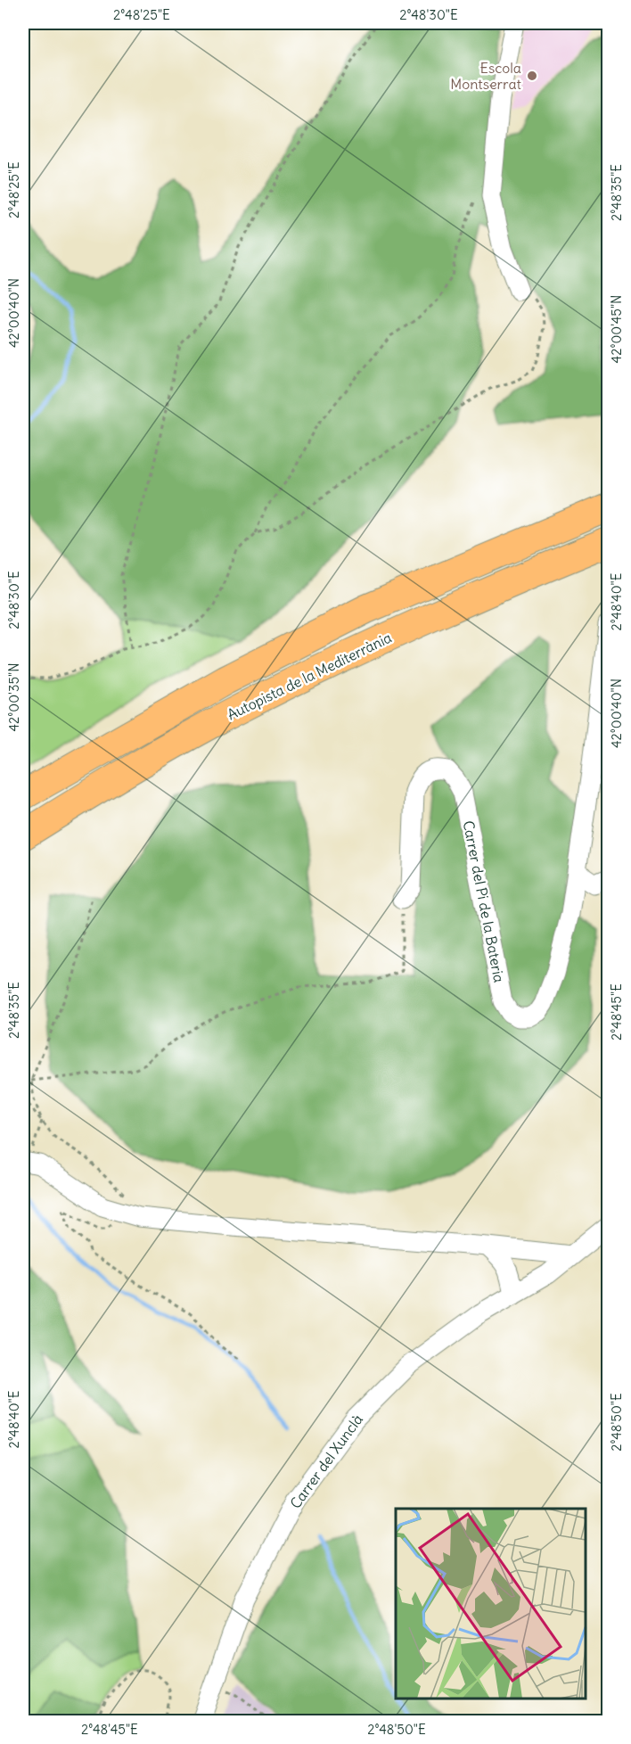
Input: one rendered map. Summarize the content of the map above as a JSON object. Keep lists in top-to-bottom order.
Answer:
{
  "streets": {
    "highway": ["Autopista de la Mediterrània"],
    "street": ["Carrer del Pi de la Bateria", "Carrer del Xunclà"]
  },
  "places": ["Escola Montserrat"],
  "coordinates": [
    "2°48'25\"E",
    "2°48'30\"E",
    "2°48'35\"E",
    "42°00'40\"N",
    "42°00'45\"N",
    "2°48'40\"E",
    "42°00'35\"N",
    "2°48'45\"E",
    "2°48'50\"E"
  ]
}
